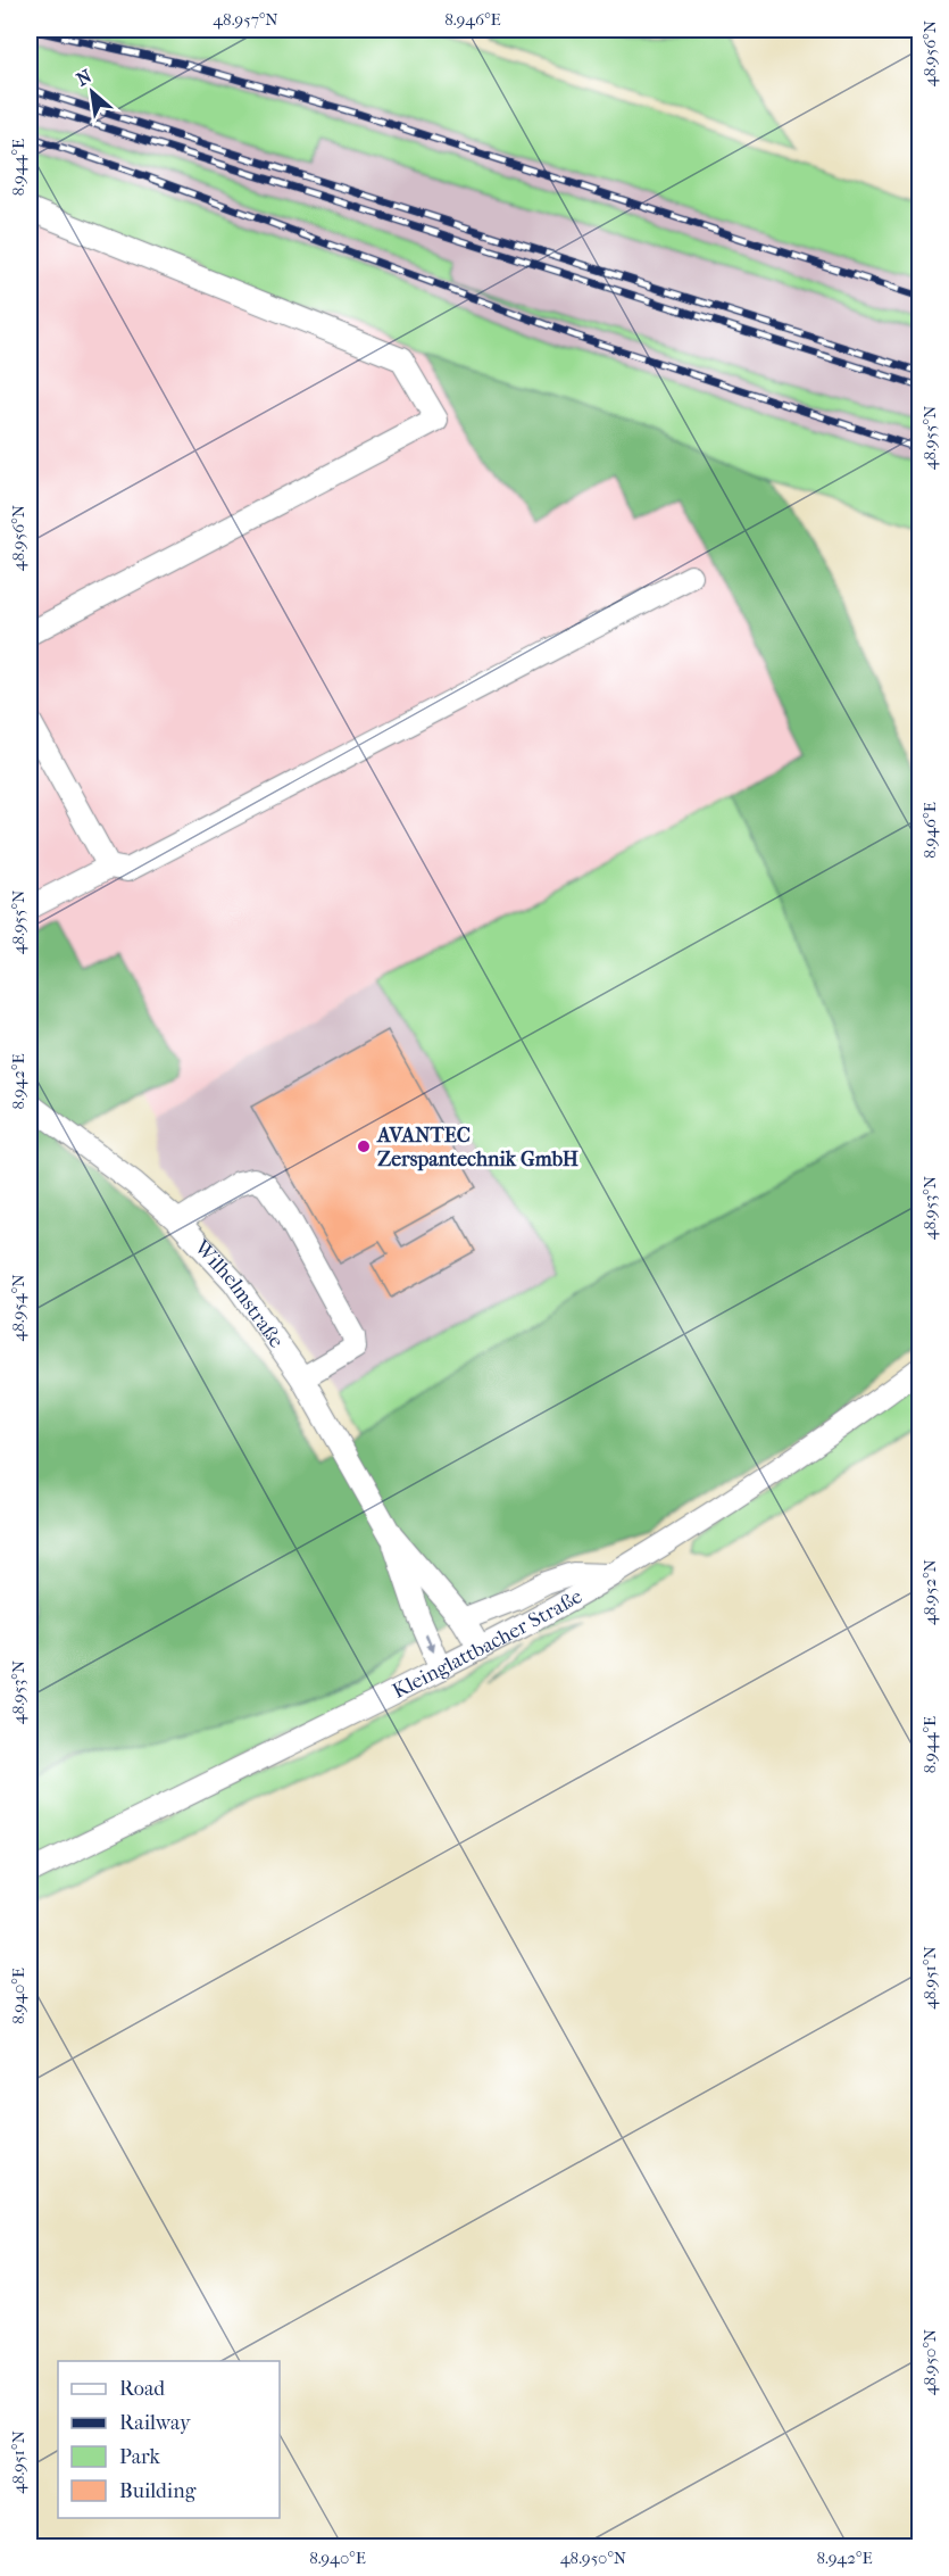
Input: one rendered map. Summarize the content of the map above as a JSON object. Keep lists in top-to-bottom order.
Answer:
{
  "streets": {
    "street": ["Wilhelmstraße", "Kleinglattbacher Straße"]
  },
  "crossings": [
    ["Wilhelmstraße", "Kleinglattbacher Straße"]
  ],
  "places": ["AVANTEC Zerspantechnik GmbH"],
  "legend": [
    "Road",
    "Railway",
    "Park",
    "Building"
  ],
  "north": "top left",
  "coordinates": [
    "48.957°N",
    "8.946°E",
    "48.956°N",
    "8.944°E",
    "48.955°N",
    "8.942°E",
    "48.953°N",
    "48.954°N",
    "48.952°N",
    "48.951°N",
    "8.940°E",
    "48.950°N"
  ]
}
